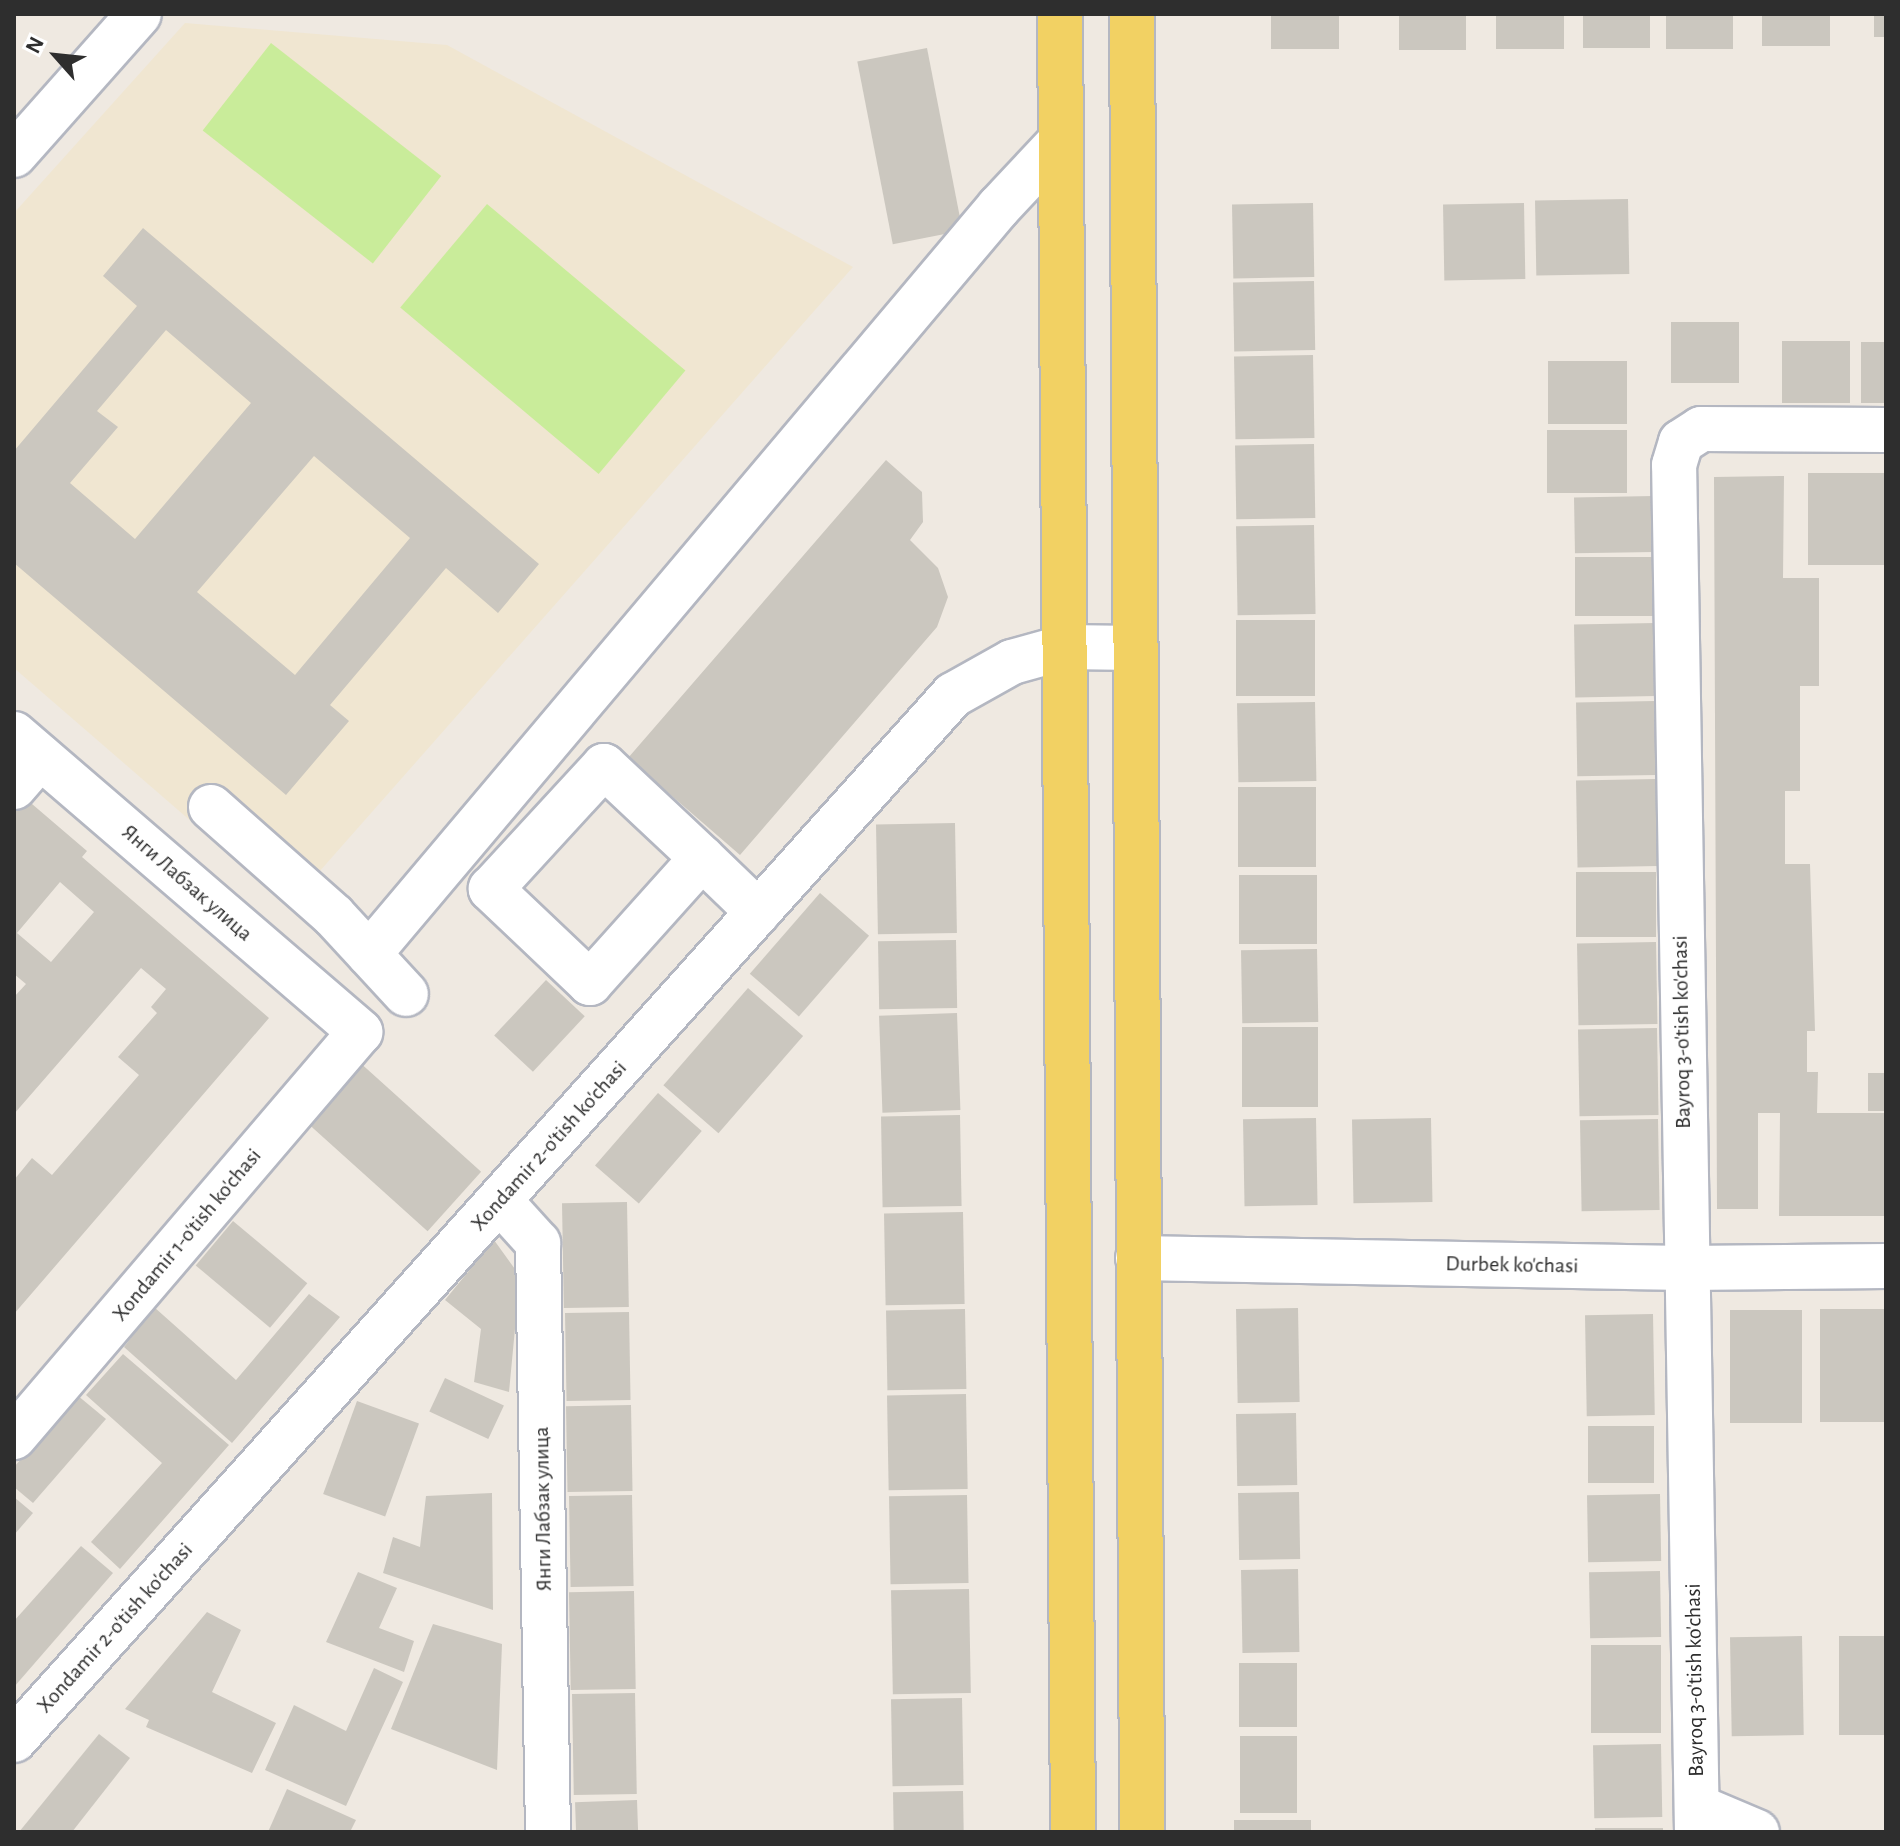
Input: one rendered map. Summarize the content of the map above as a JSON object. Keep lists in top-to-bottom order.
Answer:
{
  "streets": {
    "street": [
      "Янги Лабзак улица",
      "Bayroq 3-o'tish ko'chasi",
      "Xondamir 2-o'tish ko'chasi",
      "Xondamir 1-o'tish ko'chasi",
      "Durbek ko'chasi"
    ]
  },
  "crossings": [
    ["Янги Лабзак улица", "Xondamir 2-o'tish ko'chasi"],
    ["Янги Лабзак улица", "Xondamir 1-o'tish ko'chasi"],
    ["Bayroq 3-o'tish ko'chasi", "Durbek ko'chasi"]
  ],
  "north": "top left"
}
